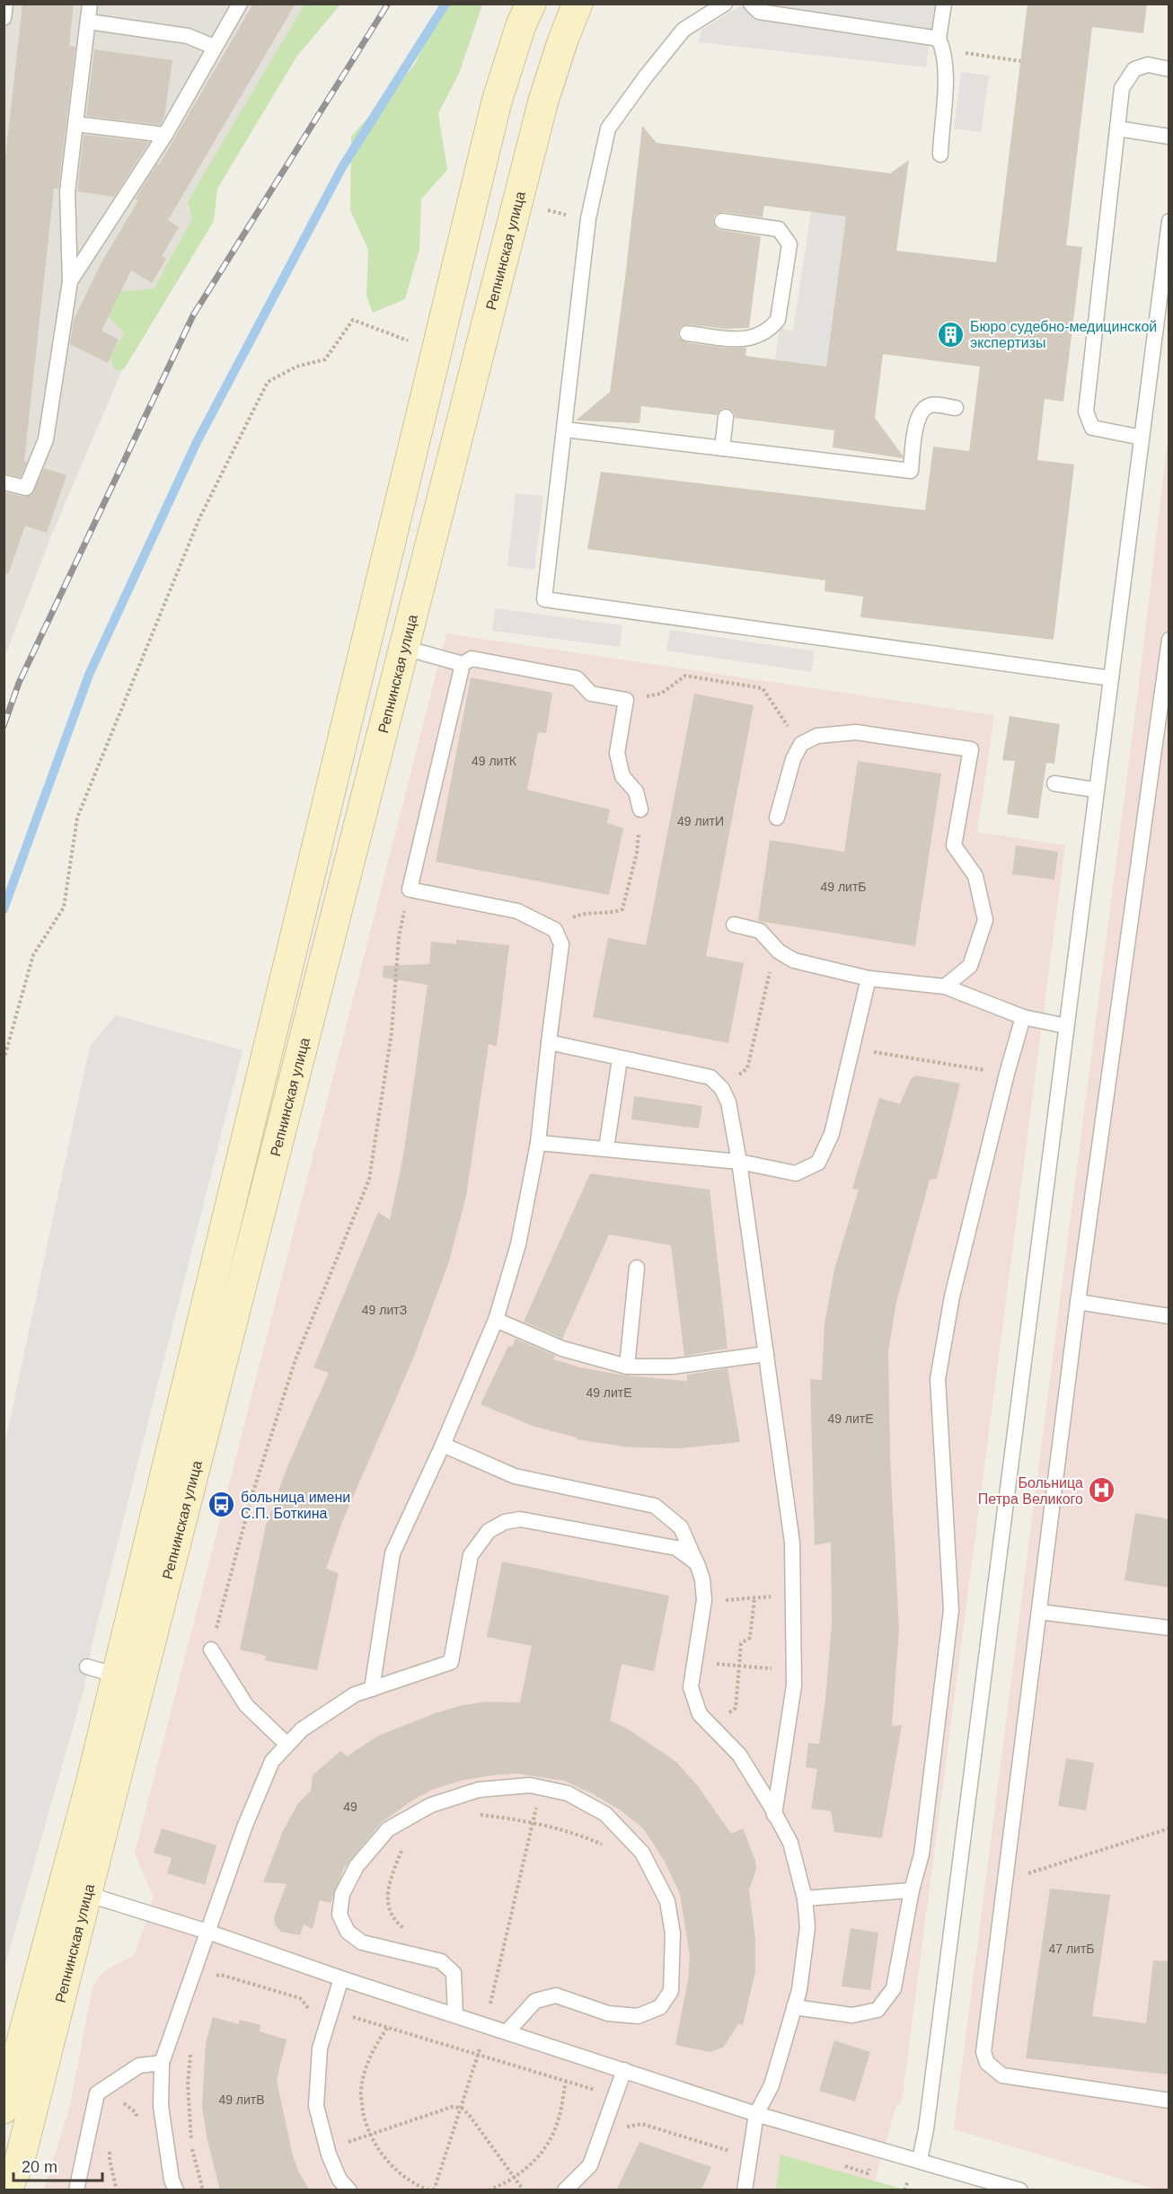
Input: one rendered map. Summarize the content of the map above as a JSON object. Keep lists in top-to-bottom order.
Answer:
{
  "streets": {
    "street": ["Репнинская улица"]
  },
  "places": {
    "building": ["Бюро судебно-медицинской экспертизы"],
    "hospital": ["Больница Петра Великого"],
    "bus stop": ["больница имени С.П. Боткина"]
  },
  "house_numbers": [
    "49 литК",
    "49 литИ",
    "49 литБ",
    "49 литЗ",
    "49 литЕ",
    "49 литЕ",
    "49",
    "47 литБ",
    "49 литВ"
  ],
  "scale_bar": "20 m"
}
